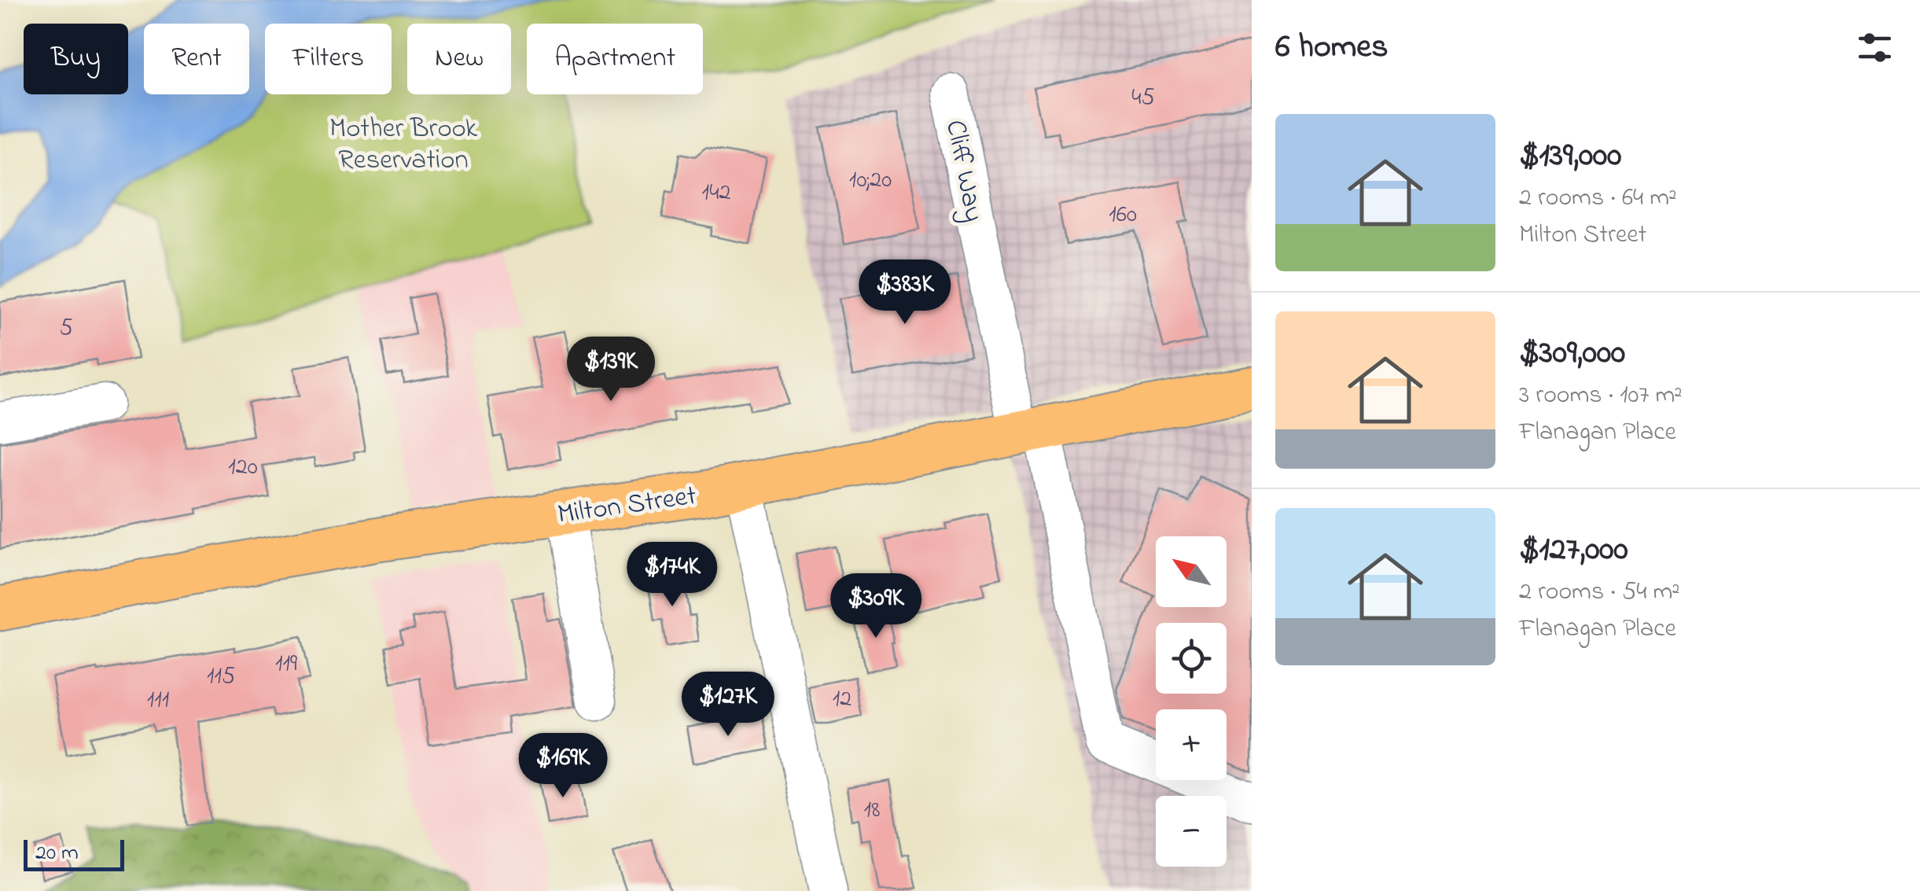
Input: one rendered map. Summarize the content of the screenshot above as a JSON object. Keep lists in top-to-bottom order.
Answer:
{
  "streets": {
    "main road": ["Milton Street"],
    "street": ["Cliff Way"]
  },
  "crossings": [
    ["Cliff Way", "Milton Street"]
  ],
  "parks": ["Mother Brook Reservation"],
  "house_numbers": [
    "45",
    "10;20",
    "142",
    "160",
    "5",
    "120",
    "119",
    "115",
    "12",
    "111",
    "18"
  ],
  "scale_bar": "20 m",
  "north": "top left",
  "page": {
    "heading": "6 homes",
    "chip": [
      "Buy",
      "Rent",
      "Filters",
      "New",
      "Apartment"
    ],
    "list": [
      {
        "name": "$139,000",
        "note": "2 rooms · 64 m² · Milton Street"
      },
      {
        "name": "$309,000",
        "note": "3 rooms · 107 m² · Flanagan Place"
      },
      {
        "name": "$127,000",
        "note": "2 rooms · 54 m² · Flanagan Place"
      }
    ],
    "price": [
      "$383K",
      "$139K",
      "$174K",
      "$309K",
      "$127K",
      "$169K"
    ],
    "map_buttons": ["+", "−"],
    "scale": "20 m"
  }
}
